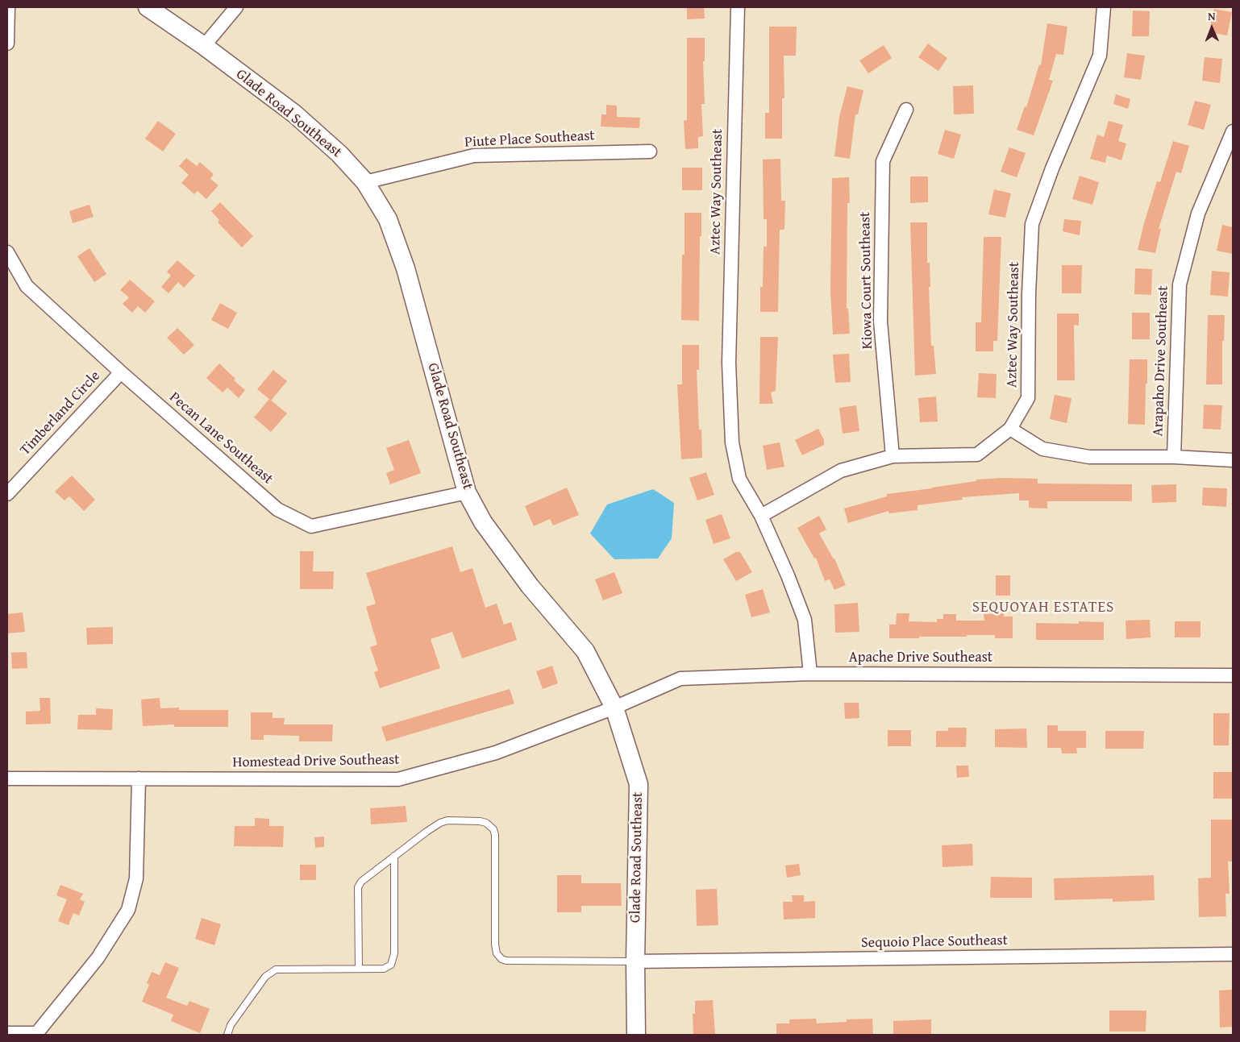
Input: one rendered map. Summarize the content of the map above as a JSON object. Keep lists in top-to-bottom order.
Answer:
{
  "streets": {
    "street": [
      "Glade Road Southeast",
      "Piute Place Southeast",
      "Aztec Way Southeast",
      "Kiowa Court Southeast",
      "Arapaho Drive Southeast",
      "Timberland Circle",
      "Pecan Lane Southeast",
      "Apache Drive Southeast",
      "Homestead Drive Southeast",
      "Sequoio Place Southeast"
    ]
  },
  "crossings": [
    ["Glade Road Southeast", "Piute Place Southeast"],
    ["Glade Road Southeast", "Pecan Lane Southeast"],
    ["Glade Road Southeast", "Apache Drive Southeast"],
    ["Glade Road Southeast", "Homestead Drive Southeast"],
    ["Glade Road Southeast", "Sequoio Place Southeast"],
    ["Aztec Way Southeast", "Kiowa Court Southeast"],
    ["Aztec Way Southeast", "Apache Drive Southeast"],
    ["Timberland Circle", "Pecan Lane Southeast"],
    ["Apache Drive Southeast", "Homestead Drive Southeast"]
  ],
  "districts": ["SEQUOYAH ESTATES"],
  "north": "top"
}
